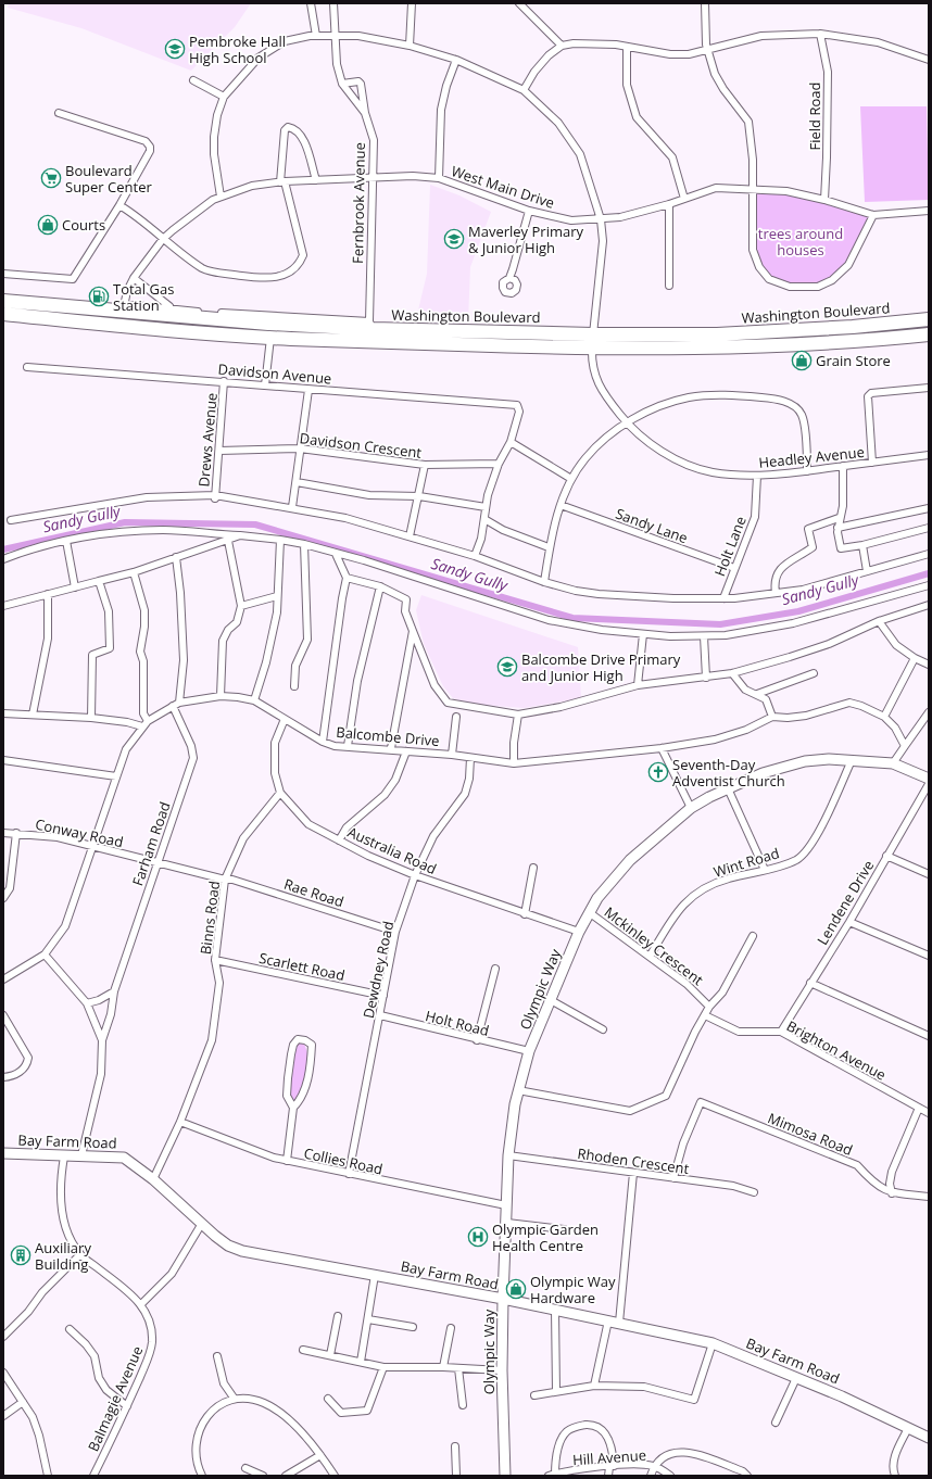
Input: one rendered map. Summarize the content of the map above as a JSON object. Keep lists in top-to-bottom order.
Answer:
{
  "streets": {
    "highway": ["Washington Boulevard"],
    "street": [
      "Field Road",
      "West Main Drive",
      "Fernbrook Avenue",
      "Davidson Avenue",
      "Drews Avenue",
      "Davidson Crescent",
      "Headley Avenue",
      "Sandy Lane",
      "Holt Lane",
      "Balcombe Drive",
      "Conway Road",
      "Farham Road",
      "Australia Road",
      "Wint Road",
      "Rae Road",
      "Lendene Drive",
      "Binns Road",
      "Mckinley Crescent",
      "Scarlett Road",
      "Dewdney Road",
      "Olympic Way",
      "Holt Road",
      "Brighton Avenue",
      "Mimosa Road",
      "Bay Farm Road",
      "Collies Road",
      "Rhoden Crescent",
      "Balmagie Avenue",
      "Hill Avenue"
    ]
  },
  "crossings": [
    ["Field Road", "West Main Drive"],
    ["West Main Drive", "Fernbrook Avenue"],
    ["West Main Drive", "Washington Boulevard"],
    ["West Main Drive", "Headley Avenue"],
    ["Fernbrook Avenue", "Washington Boulevard"],
    ["Fernbrook Avenue", "Headley Avenue"],
    ["Washington Boulevard", "Headley Avenue"],
    ["Davidson Avenue", "Drews Avenue"],
    ["Drews Avenue", "Davidson Crescent"],
    ["Headley Avenue", "Holt Lane"],
    ["Sandy Lane", "Holt Lane"],
    ["Balcombe Drive", "Conway Road"],
    ["Balcombe Drive", "Farham Road"],
    ["Balcombe Drive", "Australia Road"],
    ["Balcombe Drive", "Dewdney Road"],
    ["Conway Road", "Farham Road"],
    ["Conway Road", "Rae Road"],
    ["Conway Road", "Binns Road"],
    ["Australia Road", "Binns Road"],
    ["Australia Road", "Dewdney Road"],
    ["Australia Road", "Olympic Way"],
    ["Wint Road", "Mckinley Crescent"],
    ["Wint Road", "Olympic Way"],
    ["Rae Road", "Binns Road"],
    ["Rae Road", "Dewdney Road"],
    ["Lendene Drive", "Brighton Avenue"],
    ["Binns Road", "Scarlett Road"],
    ["Binns Road", "Bay Farm Road"],
    ["Binns Road", "Collies Road"],
    ["Mckinley Crescent", "Olympic Way"],
    ["Scarlett Road", "Dewdney Road"],
    ["Dewdney Road", "Holt Road"],
    ["Dewdney Road", "Collies Road"],
    ["Olympic Way", "Holt Road"],
    ["Olympic Way", "Bay Farm Road"],
    ["Olympic Way", "Collies Road"],
    ["Olympic Way", "Rhoden Crescent"],
    ["Mimosa Road", "Rhoden Crescent"],
    ["Bay Farm Road", "Balmagie Avenue"]
  ],
  "water": ["Sandy Gully"],
  "parks": ["trees around houses"],
  "places": {
    "school or university": ["Pembroke Hall High School", "Maverley Primary & Junior High", "Balcombe Drive Primary and Junior High"],
    "supermarket": ["Boulevard Super Center"],
    "shop": ["Courts", "Grain Store", "Olympic Way Hardware"],
    "fuel station": ["Total Gas Station"],
    "church": ["Seventh-Day Adventist Church"],
    "hospital": ["Olympic Garden Health Centre"],
    "building": ["Auxiliary Building"]
  }
}
